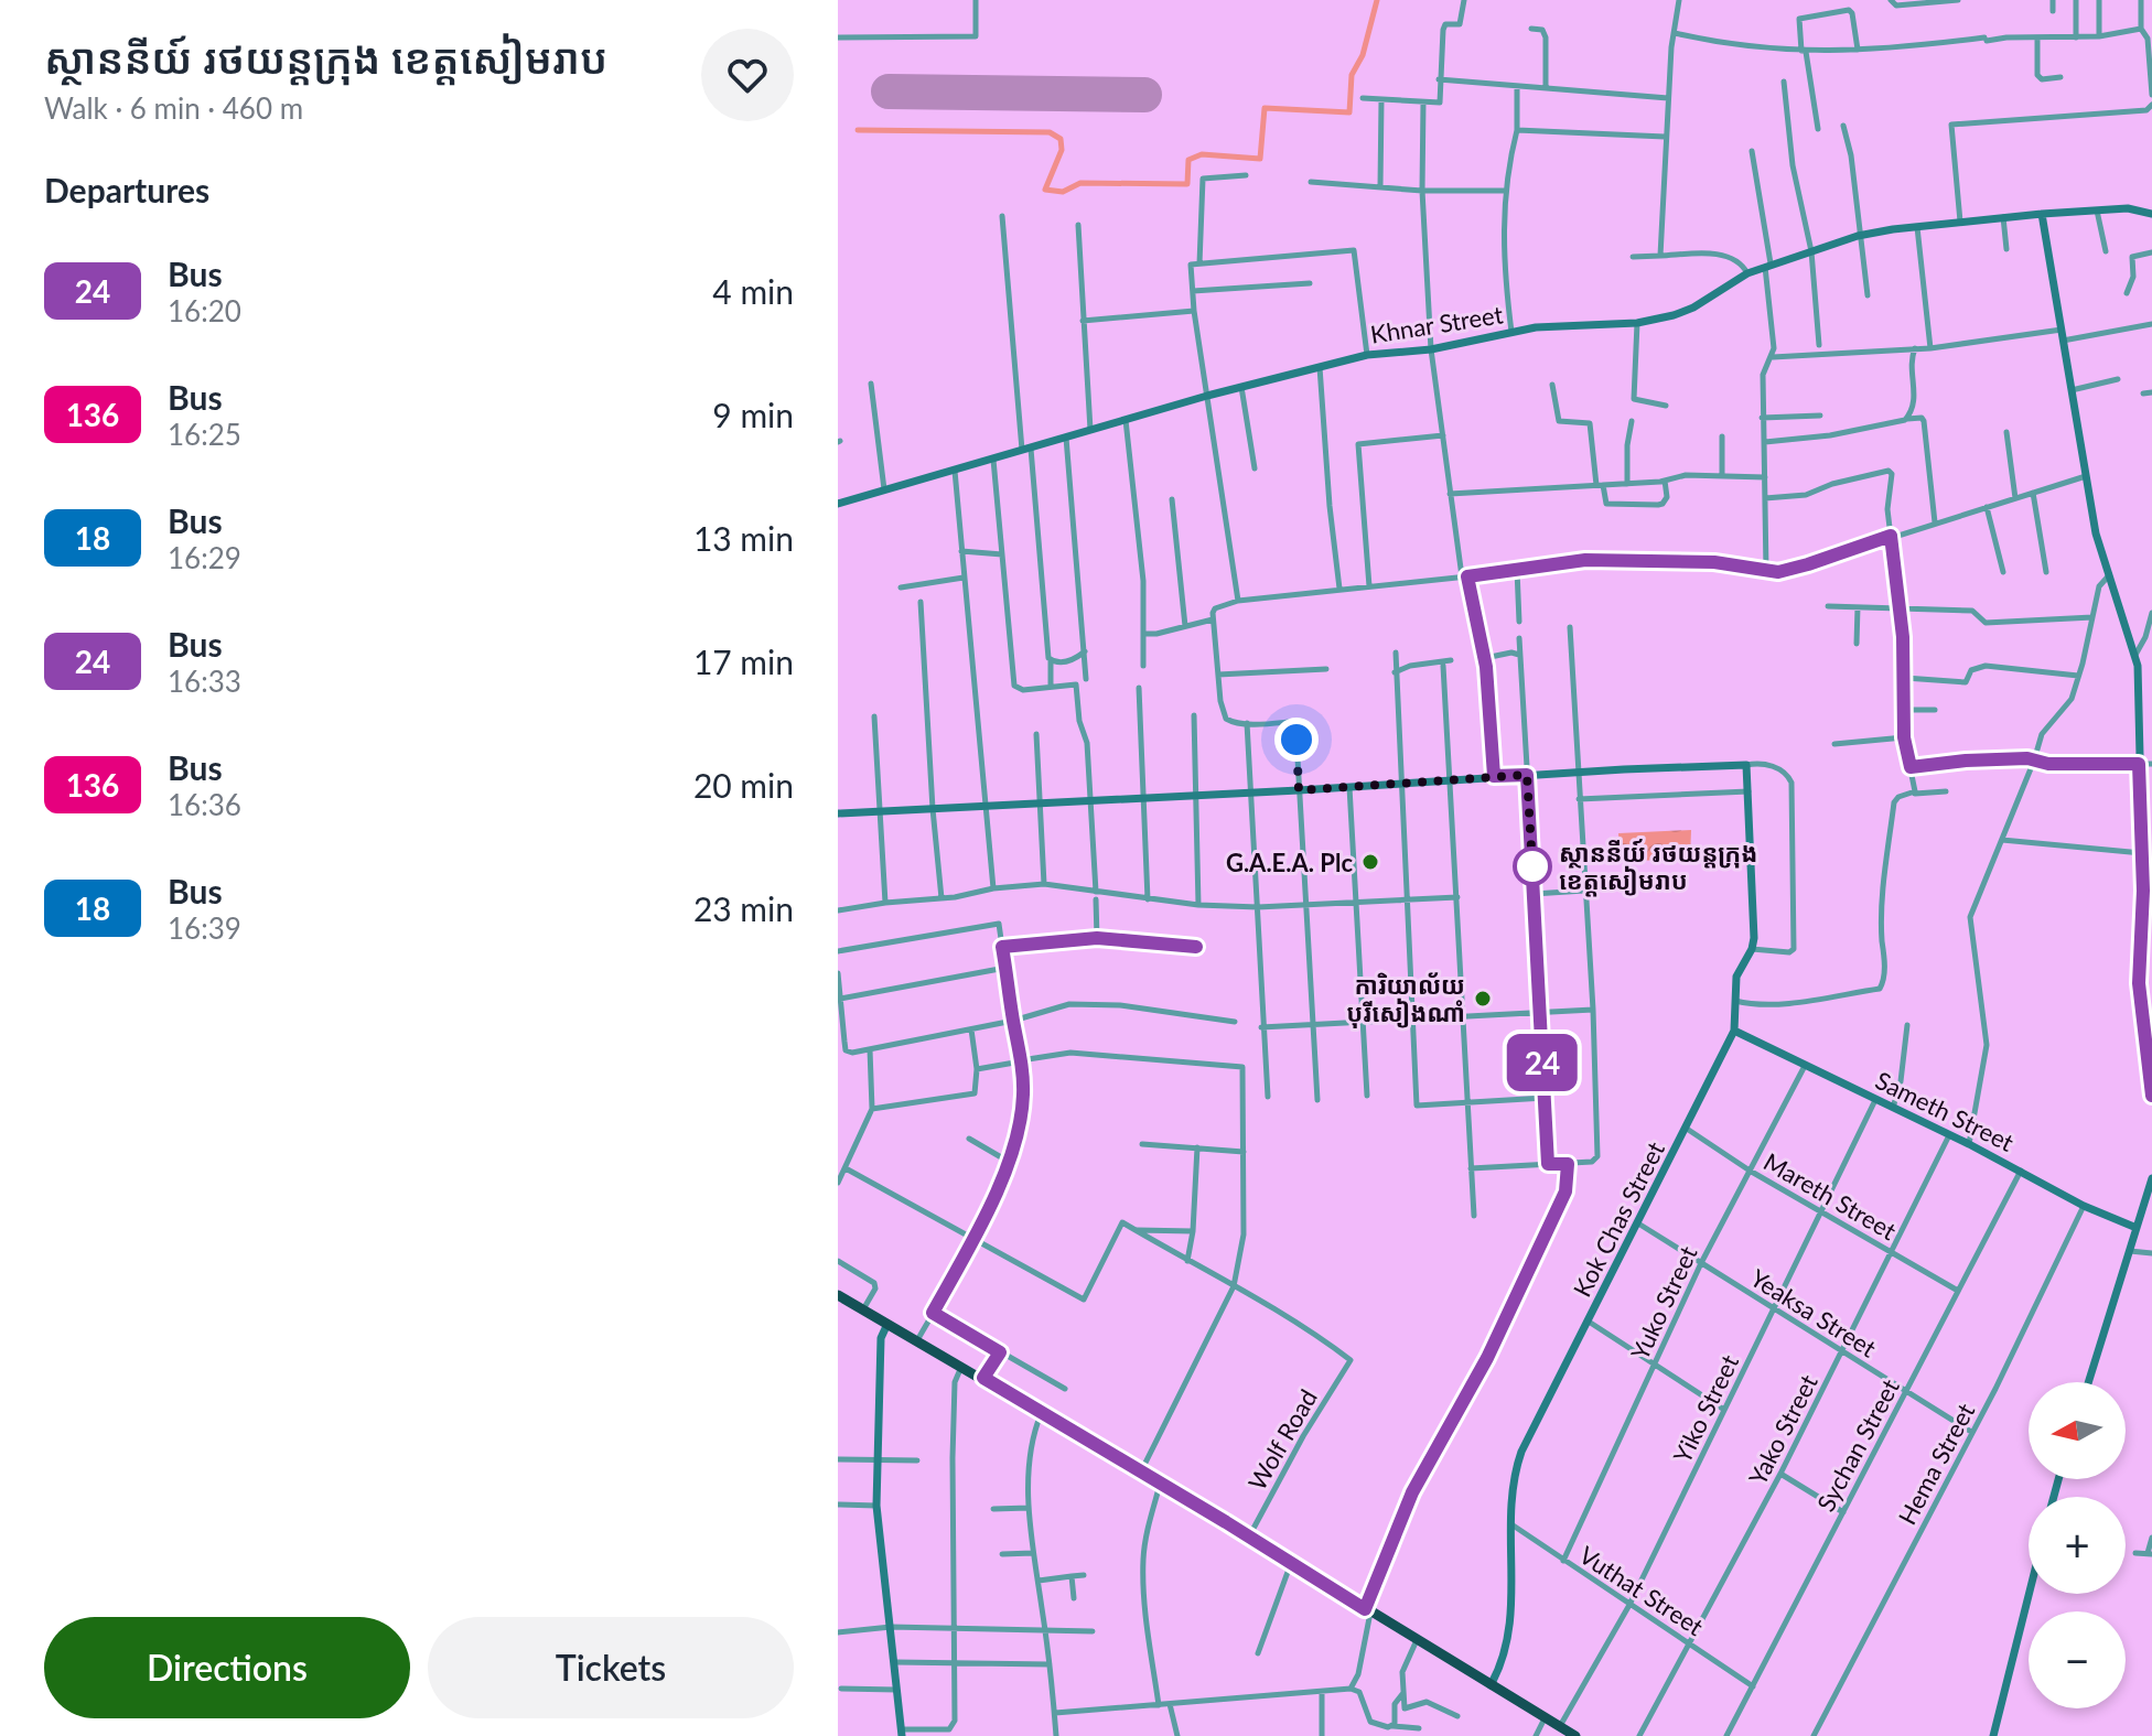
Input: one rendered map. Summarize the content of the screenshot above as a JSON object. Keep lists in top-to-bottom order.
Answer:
{
  "streets": {
    "street": [
      "Khnar Street",
      "Sameth Street",
      "Mareth Street",
      "Kok Chas Street",
      "Yuko Street",
      "Yeaksa Street",
      "Yiko Street",
      "Yako Street",
      "Wolf Road",
      "Sychan Street",
      "Hema Street",
      "Vuthat Street"
    ]
  },
  "crossings": [
    ["Sameth Street", "Kok Chas Street"],
    ["Sameth Street", "Yuko Street"],
    ["Sameth Street", "Yiko Street"],
    ["Sameth Street", "Yako Street"],
    ["Sameth Street", "Sychan Street"],
    ["Sameth Street", "Hema Street"],
    ["Mareth Street", "Kok Chas Street"],
    ["Mareth Street", "Yuko Street"],
    ["Mareth Street", "Yiko Street"],
    ["Mareth Street", "Yako Street"],
    ["Mareth Street", "Sychan Street"],
    ["Kok Chas Street", "Yeaksa Street"],
    ["Kok Chas Street", "Vuthat Street"],
    ["Yuko Street", "Yeaksa Street"],
    ["Yuko Street", "Vuthat Street"],
    ["Yeaksa Street", "Yiko Street"],
    ["Yeaksa Street", "Yako Street"],
    ["Yeaksa Street", "Sychan Street"],
    ["Yeaksa Street", "Hema Street"],
    ["Yiko Street", "Vuthat Street"],
    ["Yako Street", "Vuthat Street"],
    ["Sychan Street", "Vuthat Street"]
  ],
  "places": ["G.A.E.A. Plc", "ស្ថាននីយ៍ រថយន្តក្រុង ខេត្តសៀមរាប", "ការិយាល័យ បុរីសៀងណាំ"],
  "lines": ["bus line 24"],
  "north": "left",
  "page": {
    "heading": [
      ["ស្ថាននីយ៍ រថយន្តក្រុង ខេត្តសៀមរាប", "Walk · 6 min · 460 m"],
      "Departures"
    ],
    "on_map": "24",
    "list": [
      {
        "mark": "24",
        "name": "Bus",
        "note": "16:20",
        "value": "4 min"
      },
      {
        "mark": "136",
        "name": "Bus",
        "note": "16:25",
        "value": "9 min"
      },
      {
        "mark": "18",
        "name": "Bus",
        "note": "16:29",
        "value": "13 min"
      },
      {
        "mark": "24",
        "name": "Bus",
        "note": "16:33",
        "value": "17 min"
      },
      {
        "mark": "136",
        "name": "Bus",
        "note": "16:36",
        "value": "20 min"
      },
      {
        "mark": "18",
        "name": "Bus",
        "note": "16:39",
        "value": "23 min"
      }
    ],
    "map_buttons": ["+", "−"],
    "buttons": ["Directions", "Tickets"]
  }
}
